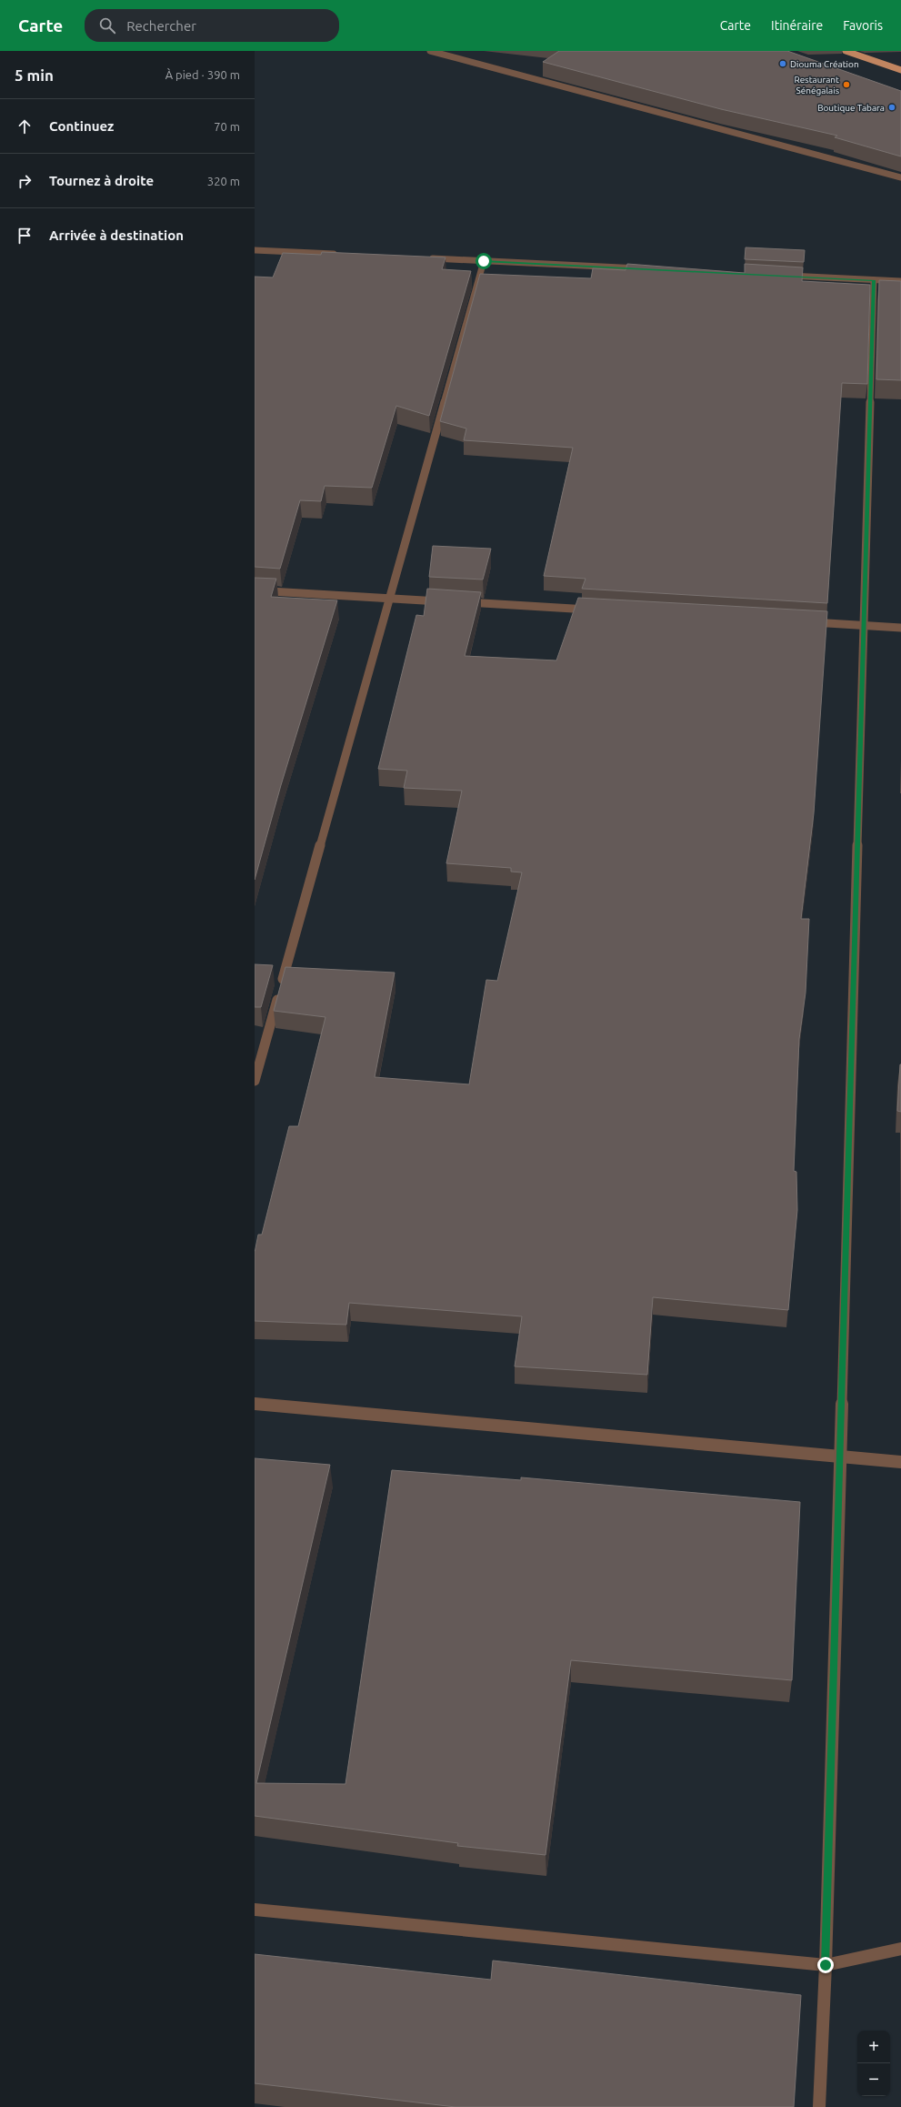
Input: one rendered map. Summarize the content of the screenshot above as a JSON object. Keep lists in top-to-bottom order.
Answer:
{
  "places": ["Diouma Création", "Restaurant Sénégalais", "Boutique Tabara"],
  "page": {
    "header": "Carte",
    "search": "Rechercher",
    "nav": ["Carte", "Itinéraire", "Favoris"],
    "heading": ["5 min", "À pied · 390 m"],
    "list": [
      ["Continuez", "70 m"],
      ["Tournez à droite", "320 m"],
      "Arrivée à destination"
    ],
    "map_buttons": ["+", "−"]
  }
}
